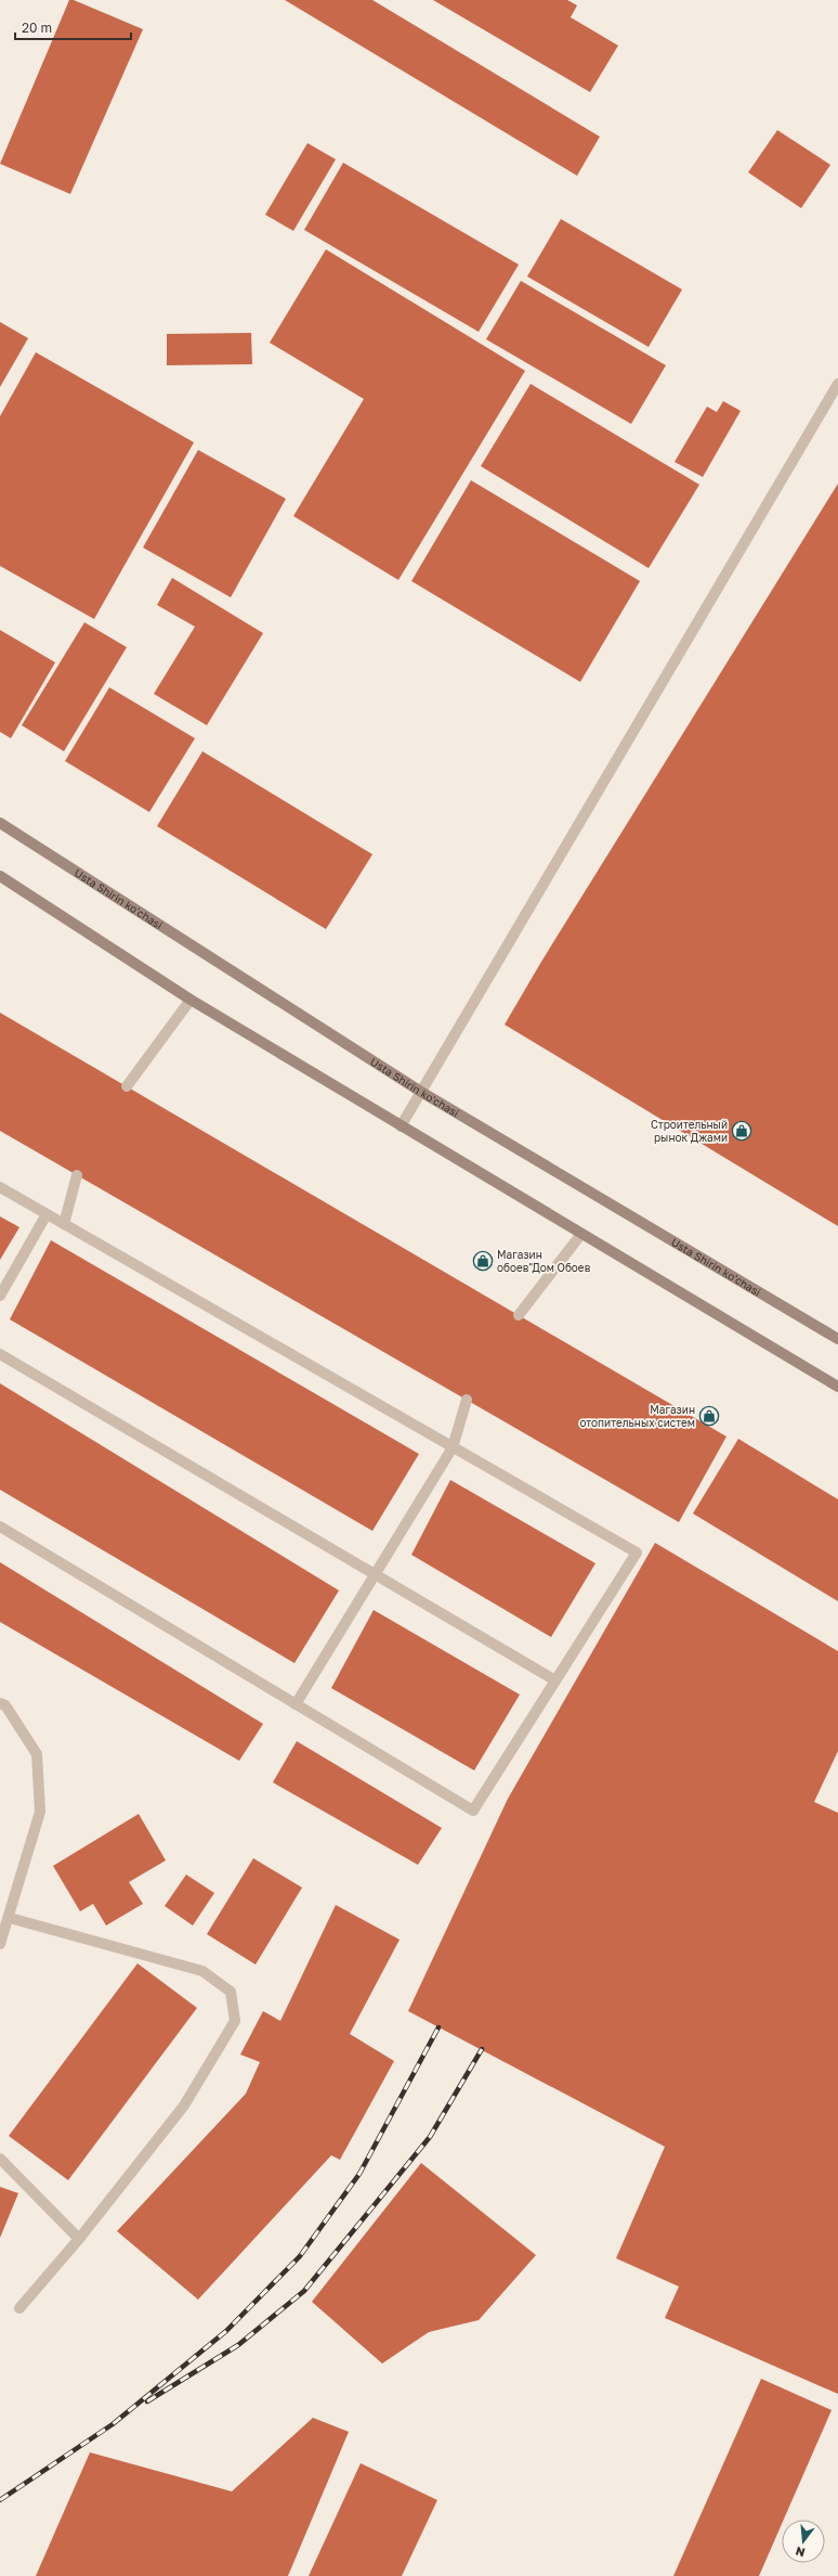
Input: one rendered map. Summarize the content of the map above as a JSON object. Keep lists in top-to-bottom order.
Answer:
{
  "streets": {
    "main road": ["Usta Shirin ko'chasi"]
  },
  "places": {
    "shop": ["Строительный рынок Джами", "Магазин обоев\"Дом Обоев", "Магазин отопительных систем"]
  },
  "scale_bar": "20 m",
  "north": "bottom"
}
